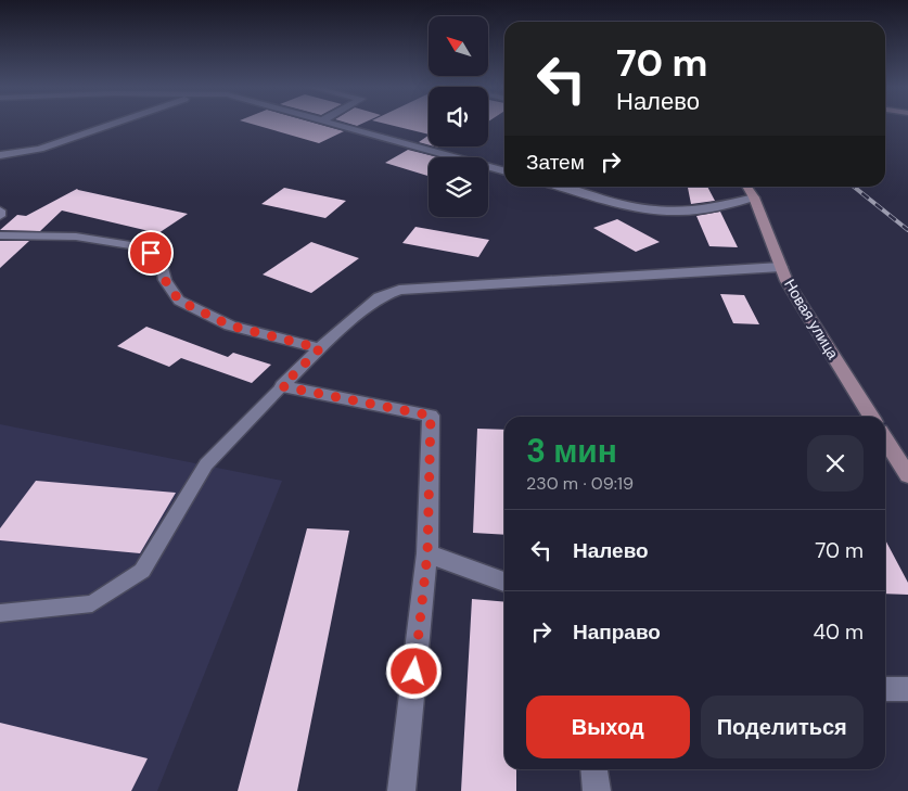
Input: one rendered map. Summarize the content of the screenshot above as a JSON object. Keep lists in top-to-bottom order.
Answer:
{
  "streets": {
    "street": ["Новая улица"]
  },
  "north": "top left",
  "page": {
    "turn": ["70 m", "Налево"],
    "then": "Затем",
    "heading": ["3 мин", "230 m · 09:19"],
    "list": [
      {
        "name": "Налево",
        "value": "70 m"
      },
      {
        "name": "Направо",
        "value": "40 m"
      }
    ],
    "buttons": ["Выход", "Поделиться"]
  }
}
